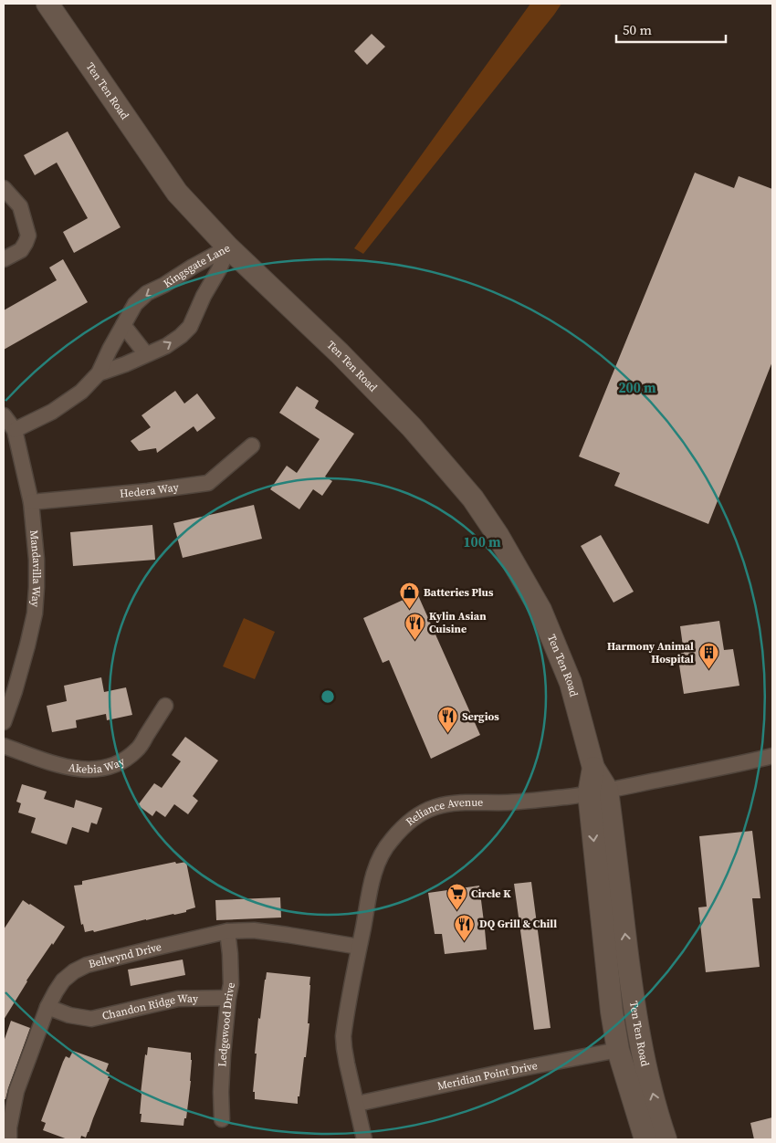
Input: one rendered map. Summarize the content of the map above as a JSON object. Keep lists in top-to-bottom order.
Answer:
{
  "streets": {
    "main road": ["Ten Ten Road"],
    "street": [
      "Kingsgate Lane",
      "Hedera Way",
      "Mandavilla Way",
      "Akebia Way",
      "Reliance Avenue",
      "Bellwynd Drive",
      "Chandon Ridge Way",
      "Ledgewood Drive",
      "Meridian Point Drive"
    ]
  },
  "crossings": [
    ["Ten Ten Road", "Kingsgate Lane"],
    ["Ten Ten Road", "Reliance Avenue"],
    ["Ten Ten Road", "Meridian Point Drive"],
    ["Kingsgate Lane", "Mandavilla Way"],
    ["Hedera Way", "Mandavilla Way"],
    ["Reliance Avenue", "Bellwynd Drive"],
    ["Reliance Avenue", "Meridian Point Drive"],
    ["Bellwynd Drive", "Chandon Ridge Way"],
    ["Bellwynd Drive", "Ledgewood Drive"],
    ["Chandon Ridge Way", "Ledgewood Drive"]
  ],
  "places": {
    "shop": ["Batteries Plus"],
    "restaurant": ["Kylin Asian Cuisine", "Sergios", "DQ Grill & Chill"],
    "building": ["Harmony Animal Hospital"],
    "supermarket": ["Circle K"]
  },
  "scale_bar": "50 m",
  "rings": ["200 m", "100 m"]
}
